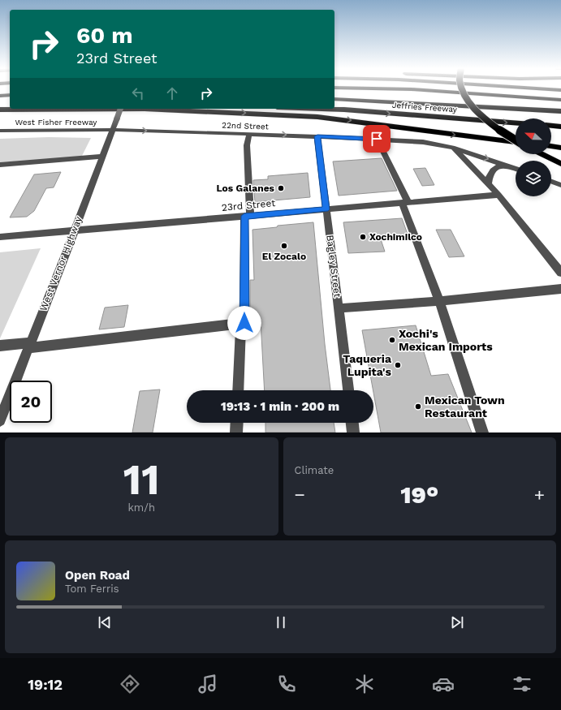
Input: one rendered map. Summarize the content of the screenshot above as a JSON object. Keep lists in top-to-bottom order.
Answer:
{
  "streets": {
    "highway": ["Jeffries Freeway"],
    "street": [
      "West Fisher Freeway",
      "22nd Street",
      "23rd Street",
      "West Vernor Highway",
      "Bagley Street"
    ]
  },
  "crossings": [
    ["West Fisher Freeway", "22nd Street"],
    ["West Fisher Freeway", "West Vernor Highway"],
    ["22nd Street", "West Vernor Highway"],
    ["22nd Street", "Bagley Street"],
    ["23rd Street", "West Vernor Highway"],
    ["23rd Street", "Bagley Street"]
  ],
  "one_way": ["22nd Street"],
  "places": [
    "Los Galanes",
    "Xochimilco",
    "El Zocalo",
    "Xochi's Mexican Imports",
    "Taqueria Lupita's",
    "Mexican Town Restaurant"
  ],
  "north": "left",
  "page": {
    "turn": ["60 m", "23rd Street"],
    "limit": "20",
    "trip": "19:13 · 1 min · 200 m",
    "tile": [
      ["11", "km/h"],
      "Climate"
    ],
    "heat": ["−", "19°", "+"],
    "song": ["Open Road", "Tom Ferris"],
    "tabs": "19:12"
  }
}
